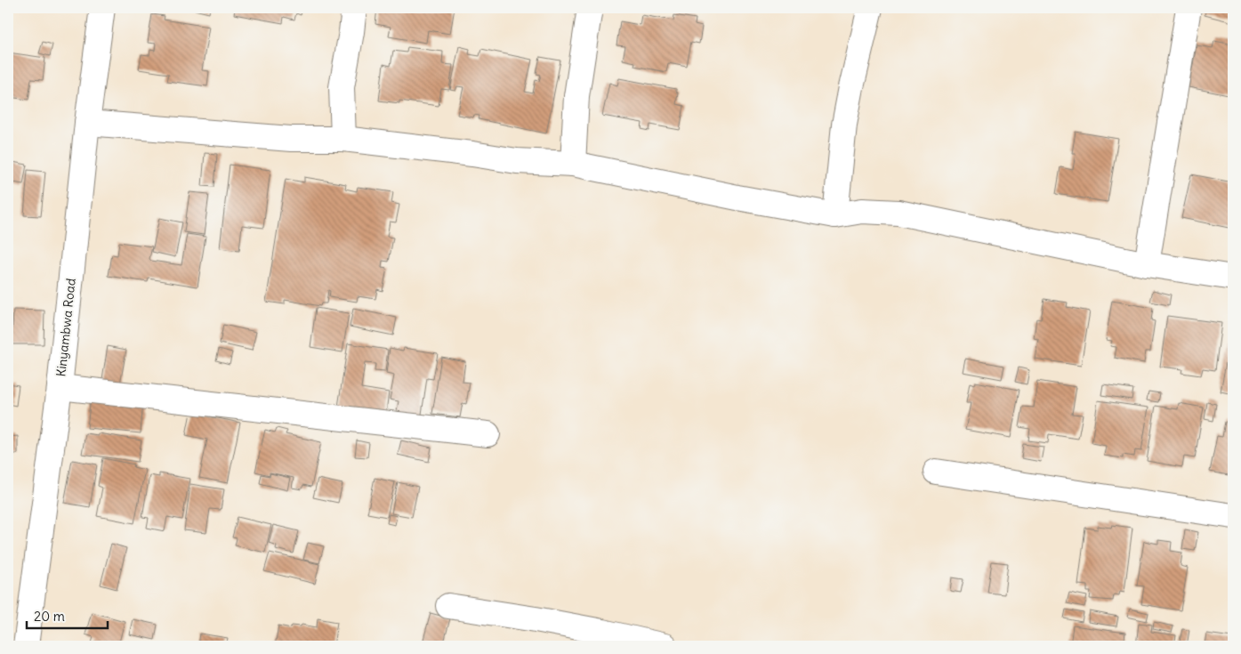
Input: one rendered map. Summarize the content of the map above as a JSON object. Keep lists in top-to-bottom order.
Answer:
{
  "streets": {
    "street": ["Kinyambwa Road"]
  },
  "scale_bar": "20 m"
}
